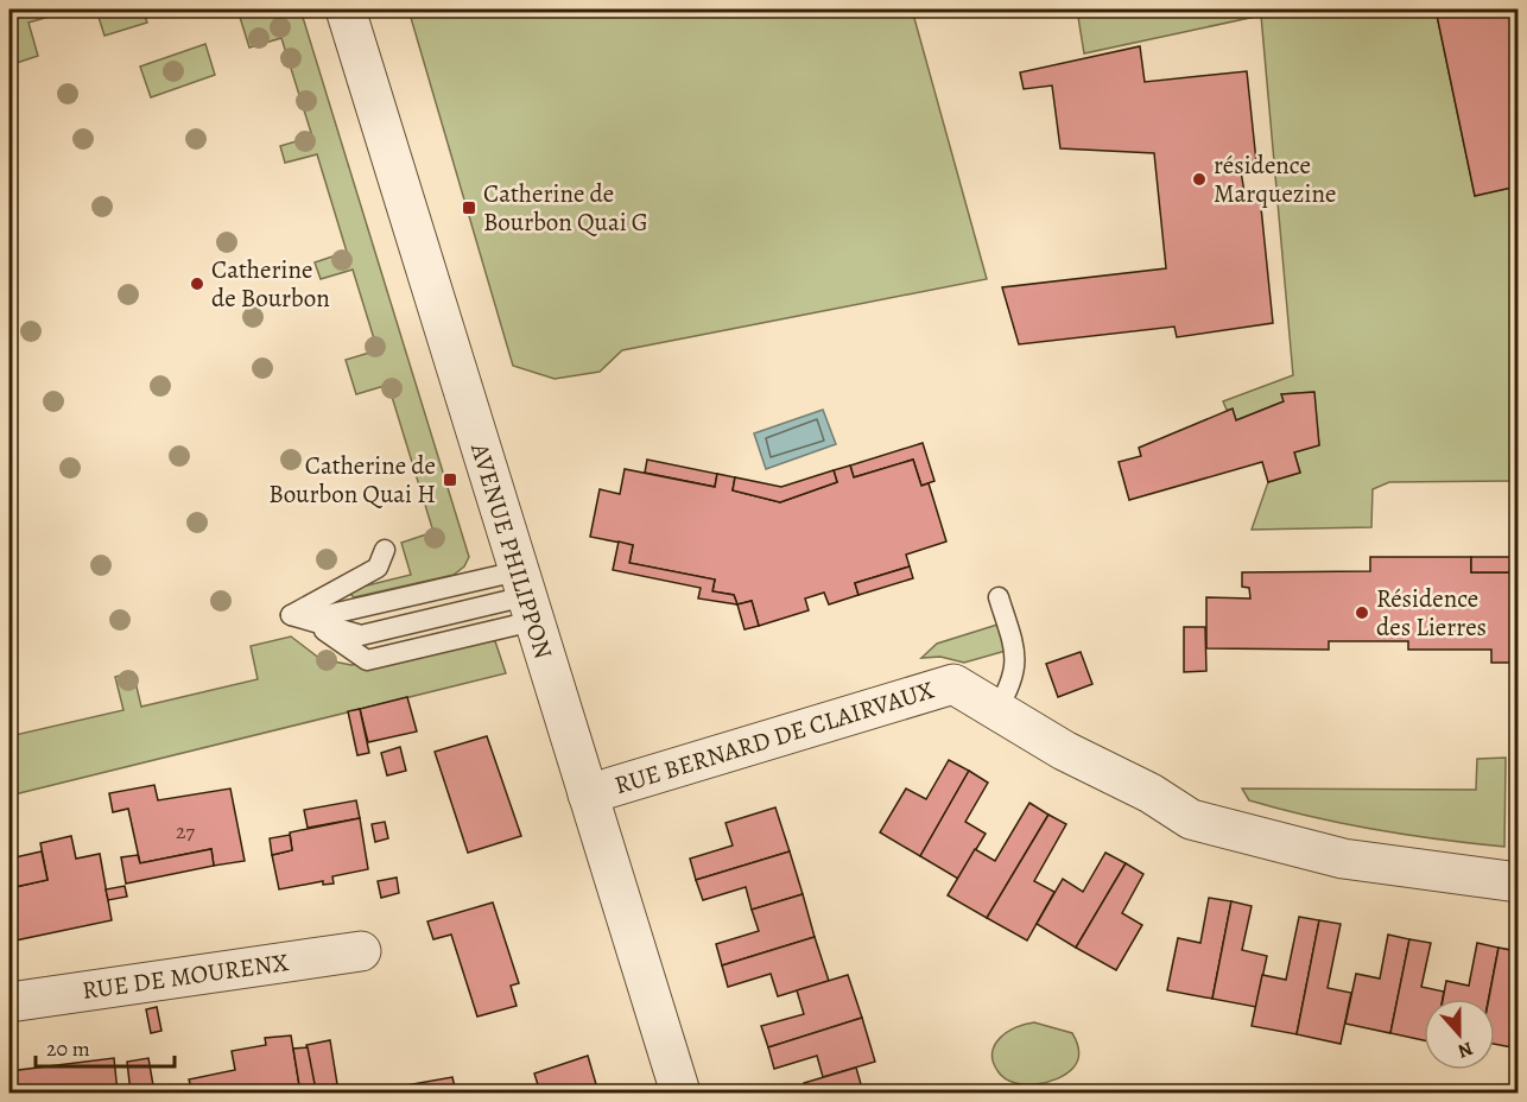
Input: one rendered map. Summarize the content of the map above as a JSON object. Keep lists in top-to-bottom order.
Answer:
{
  "streets": {
    "street": ["AVENUE PHILIPPON", "RUE BERNARD DE CLAIRVAUX", "RUE DE MOURENX"]
  },
  "crossings": [
    ["AVENUE PHILIPPON", "RUE BERNARD DE CLAIRVAUX"]
  ],
  "places": {
    "other": ["résidence Marquezine", "Catherine de Bourbon", "Résidence des Lierres"],
    "transit": ["Catherine de Bourbon Quai G", "Catherine de Bourbon Quai H"]
  },
  "house_numbers": ["27"],
  "scale_bar": "20 m",
  "north": "bottom"
}
